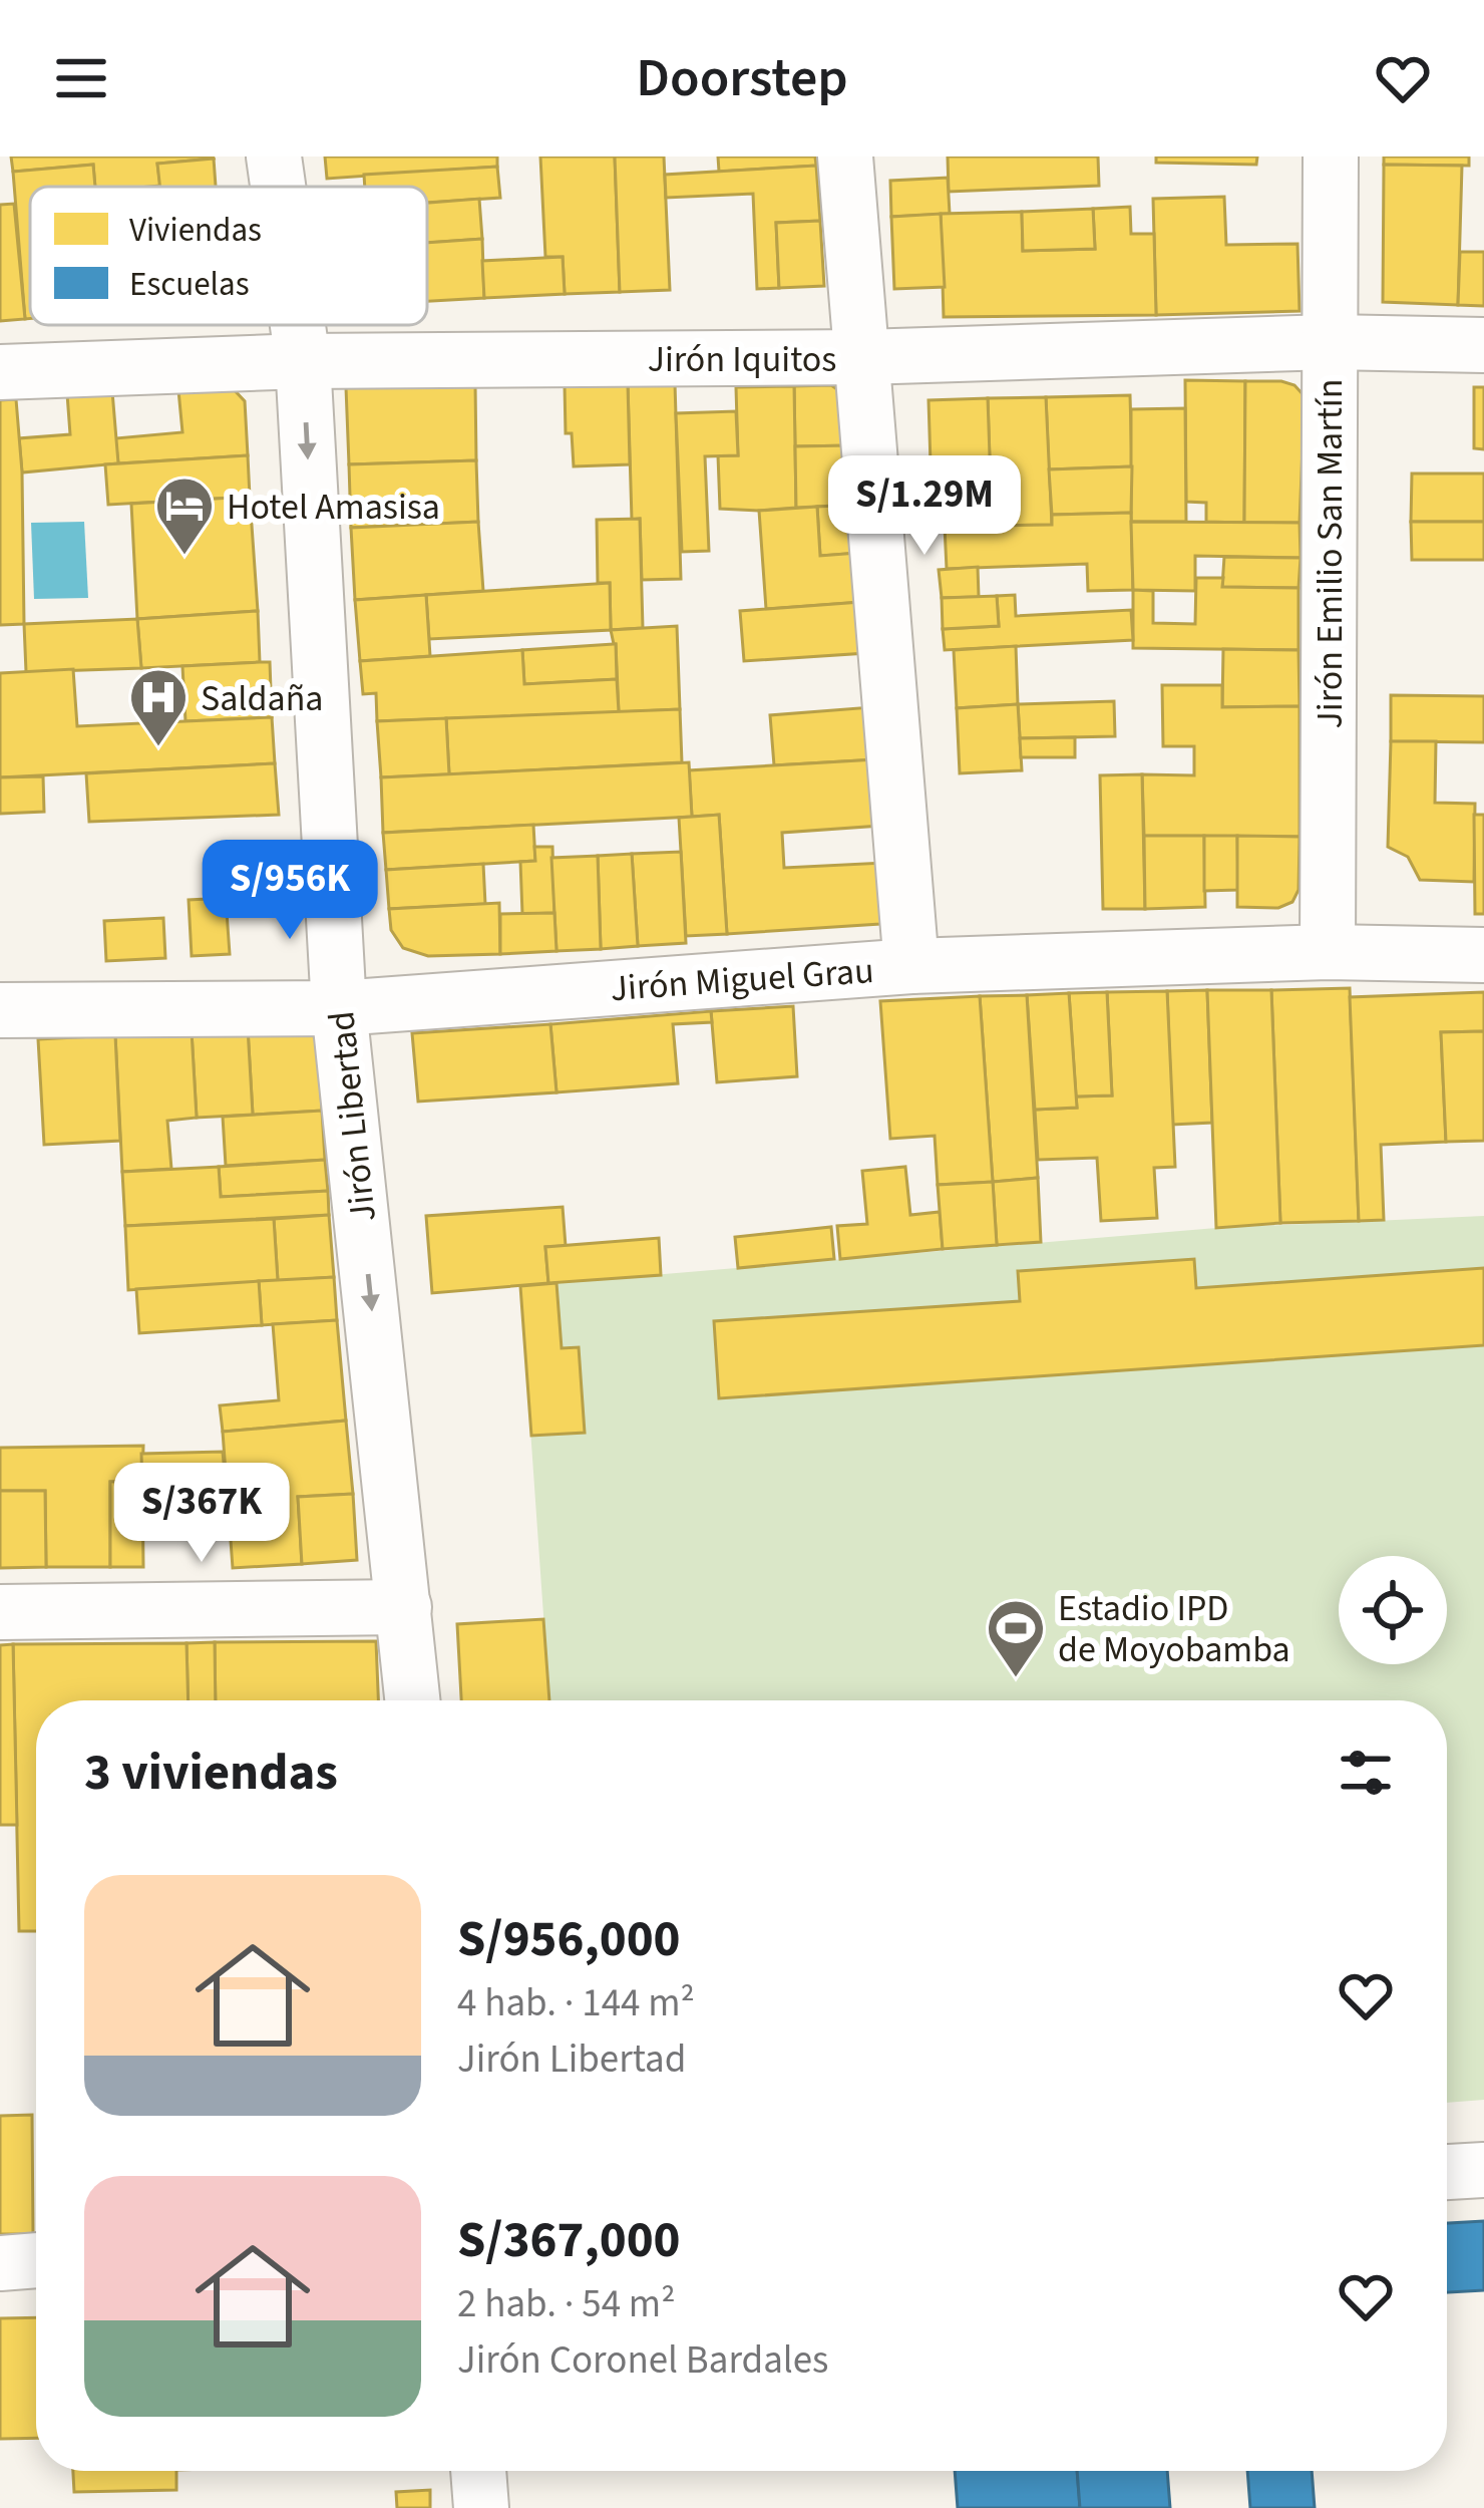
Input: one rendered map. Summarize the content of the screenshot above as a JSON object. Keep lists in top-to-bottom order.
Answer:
{
  "streets": {
    "street": [
      "Jirón Iquitos",
      "Jirón Emilio San Martín",
      "Jirón Miguel Grau",
      "Jirón Libertad"
    ]
  },
  "crossings": [
    ["Jirón Iquitos", "Jirón Emilio San Martín"],
    ["Jirón Iquitos", "Jirón Libertad"],
    ["Jirón Emilio San Martín", "Jirón Miguel Grau"],
    ["Jirón Miguel Grau", "Jirón Libertad"]
  ],
  "one_way": ["Jirón Libertad"],
  "places": {
    "hotel": ["Hotel Amasisa"],
    "hospital": ["Saldaña"],
    "sports": ["Estadio IPD de Moyobamba"]
  },
  "legend": ["Viviendas", "Escuelas"],
  "page": {
    "header": "Doorstep",
    "price": ["S/1.29M", "S/956K", "S/367K"],
    "heading": "3 viviendas",
    "list": [
      {
        "name": "S/956,000",
        "note": "4 hab. · 144 m² · Jirón Libertad"
      },
      {
        "name": "S/367,000",
        "note": "2 hab. · 54 m² · Jirón Coronel Bardales"
      }
    ]
  }
}
